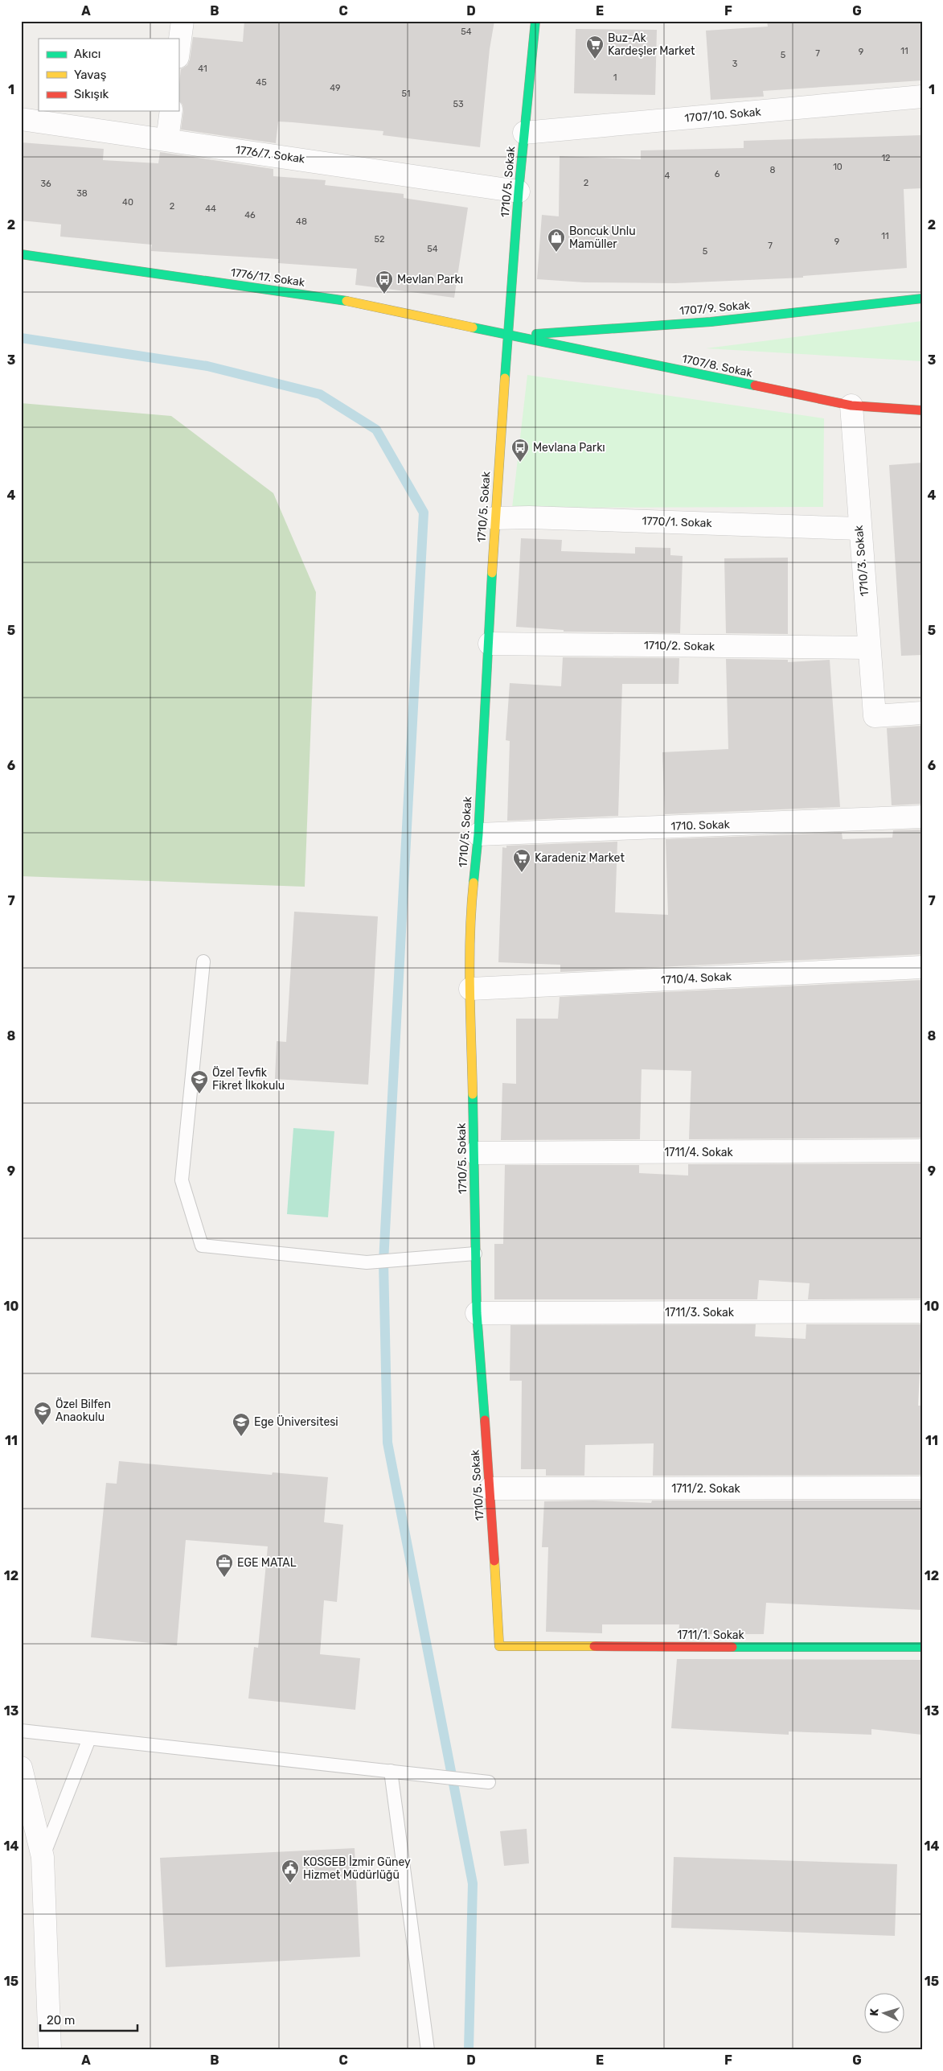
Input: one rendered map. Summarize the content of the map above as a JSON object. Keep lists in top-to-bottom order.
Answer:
{
  "streets": {
    "street": [
      "1707/10. Sokak",
      "1776/7. Sokak",
      "1710/5. Sokak",
      "1776/17. Sokak",
      "1707/9. Sokak",
      "1707/8. Sokak",
      "1770/1. Sokak",
      "1710/3. Sokak",
      "1710/2. Sokak",
      "1710. Sokak",
      "1710/4. Sokak",
      "1711/4. Sokak",
      "1711/3. Sokak",
      "1711/2. Sokak",
      "1711/1. Sokak"
    ]
  },
  "crossings": [
    ["1707/10. Sokak", "1710/5. Sokak"],
    ["1776/7. Sokak", "1710/5. Sokak"],
    ["1710/5. Sokak", "1776/17. Sokak"],
    ["1710/5. Sokak", "1707/9. Sokak"],
    ["1710/5. Sokak", "1707/8. Sokak"],
    ["1710/5. Sokak", "1770/1. Sokak"],
    ["1710/5. Sokak", "1710/2. Sokak"],
    ["1710/5. Sokak", "1710. Sokak"],
    ["1710/5. Sokak", "1710/4. Sokak"],
    ["1710/5. Sokak", "1711/4. Sokak"],
    ["1710/5. Sokak", "1711/3. Sokak"],
    ["1710/5. Sokak", "1711/2. Sokak"],
    ["1710/5. Sokak", "1711/1. Sokak"],
    ["1776/17. Sokak", "1707/9. Sokak"],
    ["1776/17. Sokak", "1707/8. Sokak"],
    ["1707/9. Sokak", "1707/8. Sokak"],
    ["1707/8. Sokak", "1710/3. Sokak"],
    ["1770/1. Sokak", "1710/3. Sokak"],
    ["1710/3. Sokak", "1710/2. Sokak"]
  ],
  "places": {
    "supermarket": ["Buz-Ak Kardeşler Market", "Karadeniz Market"],
    "shop": ["Boncuk Unlu Mamüller"],
    "bus stop": ["Mevlan Parkı", "Mevlana Parkı"],
    "school or university": ["Özel Tevfik Fikret İlkokulu", "Özel Bilfen Anaokulu", "Ege Üniversitesi"],
    "office": ["EGE MATAL"],
    "public building": ["KOSGEB İzmir Güney Hizmet Müdürlüğü"]
  },
  "house_numbers": [
    "54",
    "11",
    "9",
    "7",
    "5",
    "3",
    "41",
    "1",
    "45",
    "49",
    "51",
    "53",
    "12",
    "10",
    "8",
    "6",
    "4",
    "2",
    "36",
    "38",
    "40",
    "2",
    "44",
    "46",
    "48",
    "11",
    "52",
    "9",
    "7",
    "54",
    "5"
  ],
  "legend": ["Akıcı", "Yavaş", "Sıkışık"],
  "scale_bar": "20 m",
  "north": "left",
  "grid": {
    "columns": [
      "A",
      "B",
      "C",
      "D",
      "E",
      "F",
      "G"
    ],
    "rows": [
      "1",
      "2",
      "3",
      "4",
      "5",
      "6",
      "7",
      "8",
      "9",
      "10",
      "11",
      "12",
      "13",
      "14",
      "15"
    ]
  }
}
